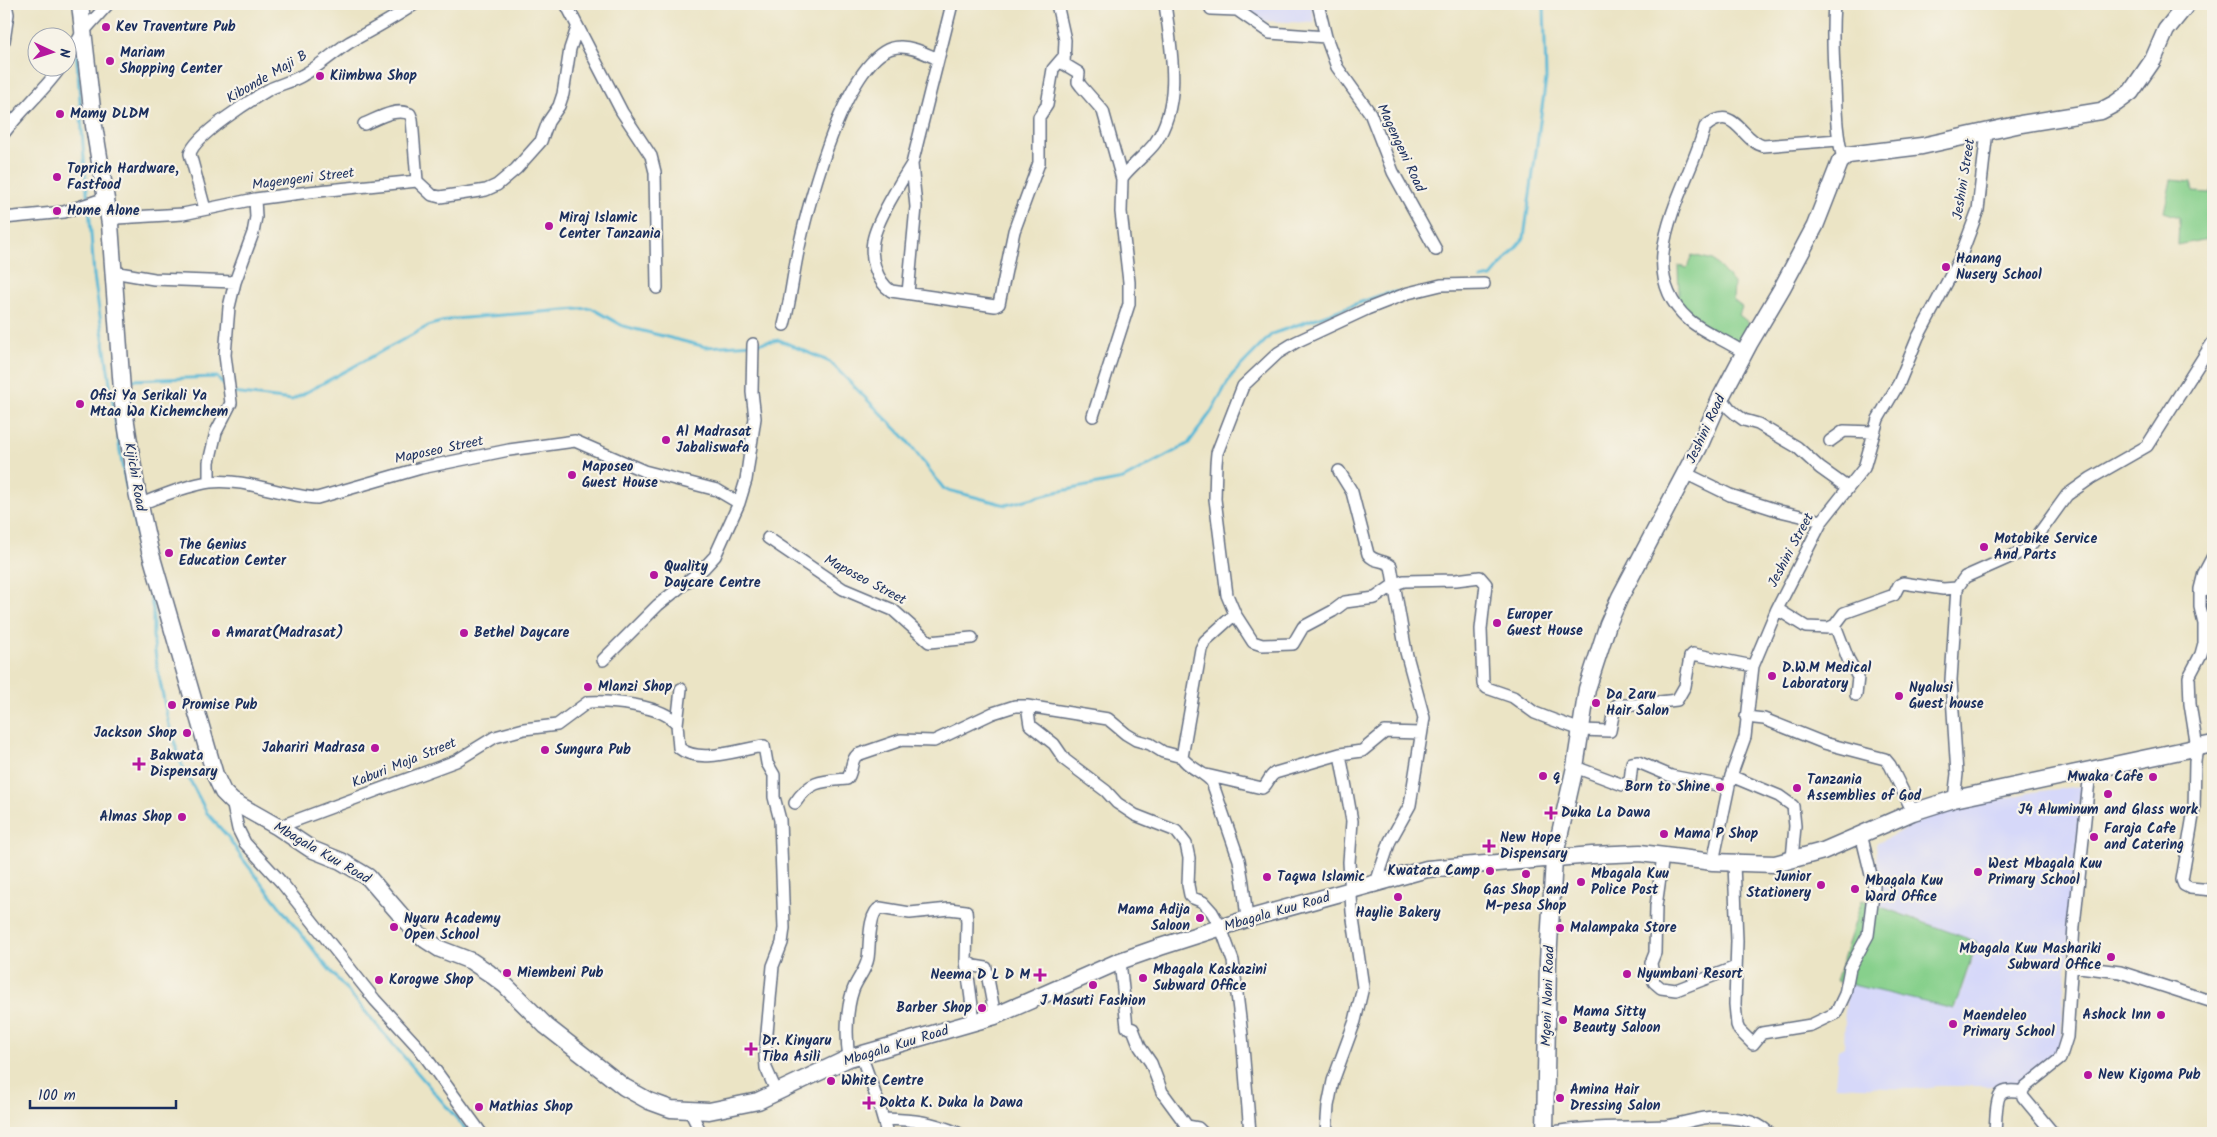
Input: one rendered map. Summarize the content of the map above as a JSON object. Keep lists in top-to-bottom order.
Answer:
{
  "streets": {
    "street": [
      "Kibonde Maji B",
      "Magengeni Road",
      "Magengeni Street",
      "Jeshini Street",
      "Jeshini Road",
      "Maposeo Street",
      "Kijichi Road",
      "Kaburi Moja Street",
      "Mbagala Kuu Road",
      "Mgeni Nani Road"
    ]
  },
  "crossings": [
    ["Kibonde Maji B", "Magengeni Street"],
    ["Magengeni Street", "Kijichi Road"],
    ["Jeshini Street", "Mbagala Kuu Road"],
    ["Jeshini Road", "Mbagala Kuu Road"],
    ["Jeshini Road", "Mgeni Nani Road"],
    ["Maposeo Street", "Kijichi Road"],
    ["Kijichi Road", "Mbagala Kuu Road"],
    ["Kaburi Moja Street", "Mbagala Kuu Road"],
    ["Mbagala Kuu Road", "Mgeni Nani Road"]
  ],
  "places": {
    "other": [
      "Kev Traventure Pub",
      "Mariam Shopping Center",
      "Kiimbwa Shop",
      "Mamy DLDM",
      "Toprich Hardware, Fastfood",
      "Home Alone",
      "Miraj Islamic Center Tanzania",
      "Hanang Nusery School",
      "Ofisi Ya Serikali Ya Mtaa Wa Kichemchem",
      "Al Madrasat Jabaliswafa",
      "Maposeo Guest House",
      "Motobike Service And Parts",
      "The Genius Education Center",
      "Quality Daycare Centre",
      "Europer Guest House",
      "Amarat(Madrasat)",
      "Bethel Daycare",
      "D.W.M Medical Laboratory",
      "Mlanzi Shop",
      "Nyalusi Guest house",
      "Da Zaru Hair Salon",
      "Promise Pub",
      "Jackson Shop",
      "Jahariri Madrasa",
      "Sungura Pub",
      "q",
      "Mwaka Cafe",
      "Born to Shine",
      "Tanzania Assemblies of God",
      "J4 Aluminum and Glass work",
      "Almas Shop",
      "Mama P Shop",
      "Faraja Cafe and Catering",
      "Kwatata Camp",
      "West Mbagala Kuu Primary School",
      "Gas Shop and M-pesa Shop",
      "Taqwa Islamic",
      "Mbagala Kuu Police Post",
      "Junior Stationery",
      "Mbagala Kuu Ward Office",
      "Haylie Bakery",
      "Mama Adija Saloon",
      "Nyaru Academy Open School",
      "Malampaka Store",
      "Mbagala Kuu Mashariki Subward Office",
      "Miembeni Pub",
      "Nyumbani Resort",
      "Mbagala Kaskazini Subward Office",
      "Korogwe Shop",
      "J Masuti Fashion",
      "Barber Shop",
      "Ashock Inn",
      "Mama Sitty Beauty Saloon",
      "Maendeleo Primary School",
      "New Kigoma Pub",
      "White Centre",
      "Amina Hair Dressing Salon",
      "Mathias Shop"
    ],
    "health": [
      "Bakwata Dispensary",
      "Duka La Dawa",
      "New Hope Dispensary",
      "Neema D L D M",
      "Dr. Kinyaru Tiba Asili",
      "Dokta K. Duka la Dawa"
    ]
  },
  "scale_bar": "100 m",
  "north": "right"
}
